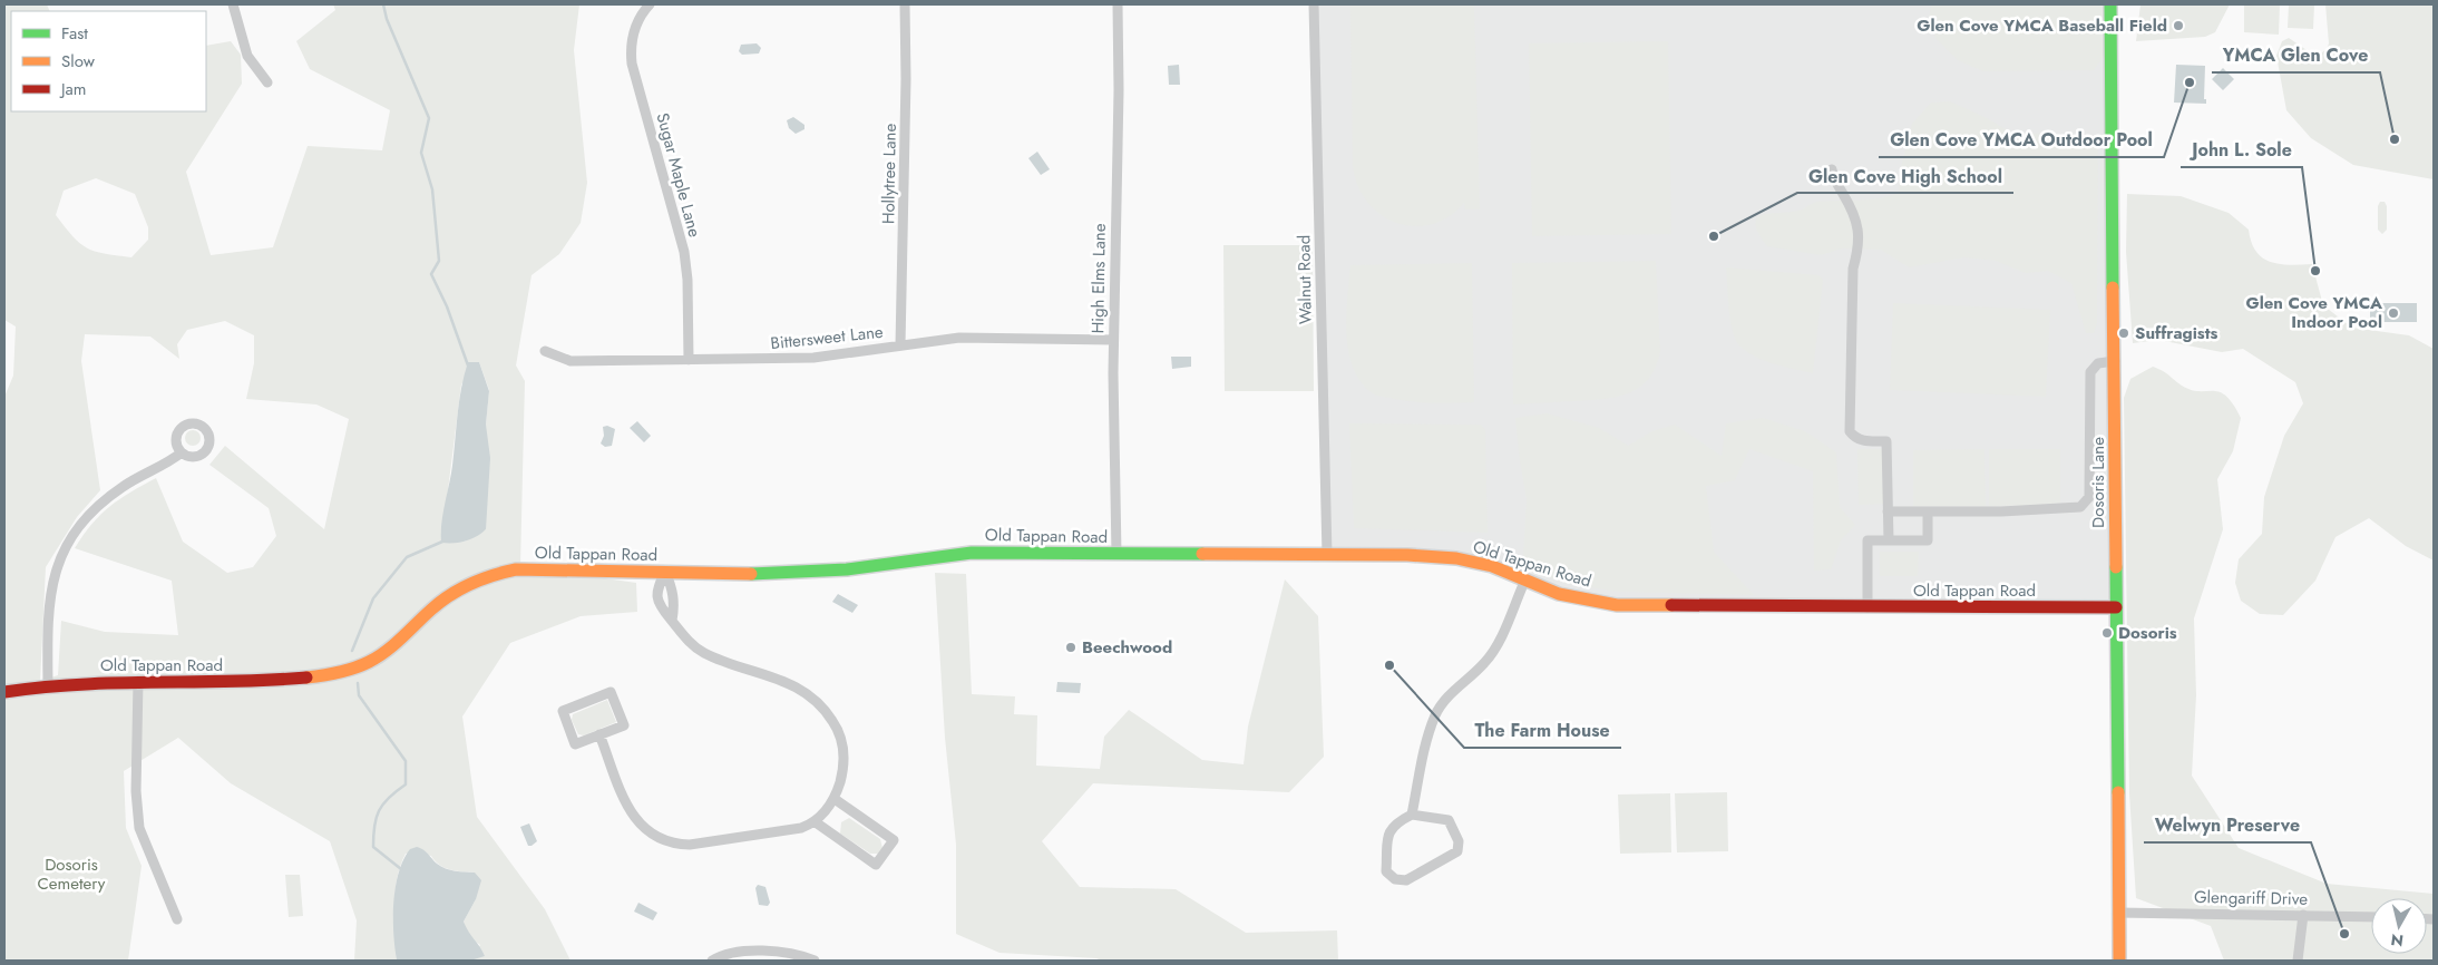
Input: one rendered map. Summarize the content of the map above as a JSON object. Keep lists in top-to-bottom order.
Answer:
{
  "streets": {
    "street": [
      "Hollytree Lane",
      "Sugar Maple Lane",
      "High Elms Lane",
      "Walnut Road",
      "Bittersweet Lane",
      "Dosoris Lane",
      "Old Tappan Road",
      "Glengariff Drive"
    ]
  },
  "crossings": [
    ["Hollytree Lane", "Bittersweet Lane"],
    ["Sugar Maple Lane", "Bittersweet Lane"],
    ["High Elms Lane", "Bittersweet Lane"],
    ["High Elms Lane", "Old Tappan Road"],
    ["Walnut Road", "Old Tappan Road"],
    ["Dosoris Lane", "Old Tappan Road"],
    ["Dosoris Lane", "Glengariff Drive"]
  ],
  "parks": ["Dosoris Cemetery"],
  "places": [
    "Glen Cove YMCA Baseball Field",
    "Glen Cove YMCA Outdoor Pool",
    "YMCA Glen Cove",
    "Glen Cove High School",
    "John L. Sole",
    "Glen Cove YMCA Indoor Pool",
    "Suffragists",
    "Dosoris",
    "Beechwood",
    "The Farm House",
    "Welwyn Preserve"
  ],
  "legend": ["Fast", "Slow", "Jam"],
  "north": "bottom"
}
